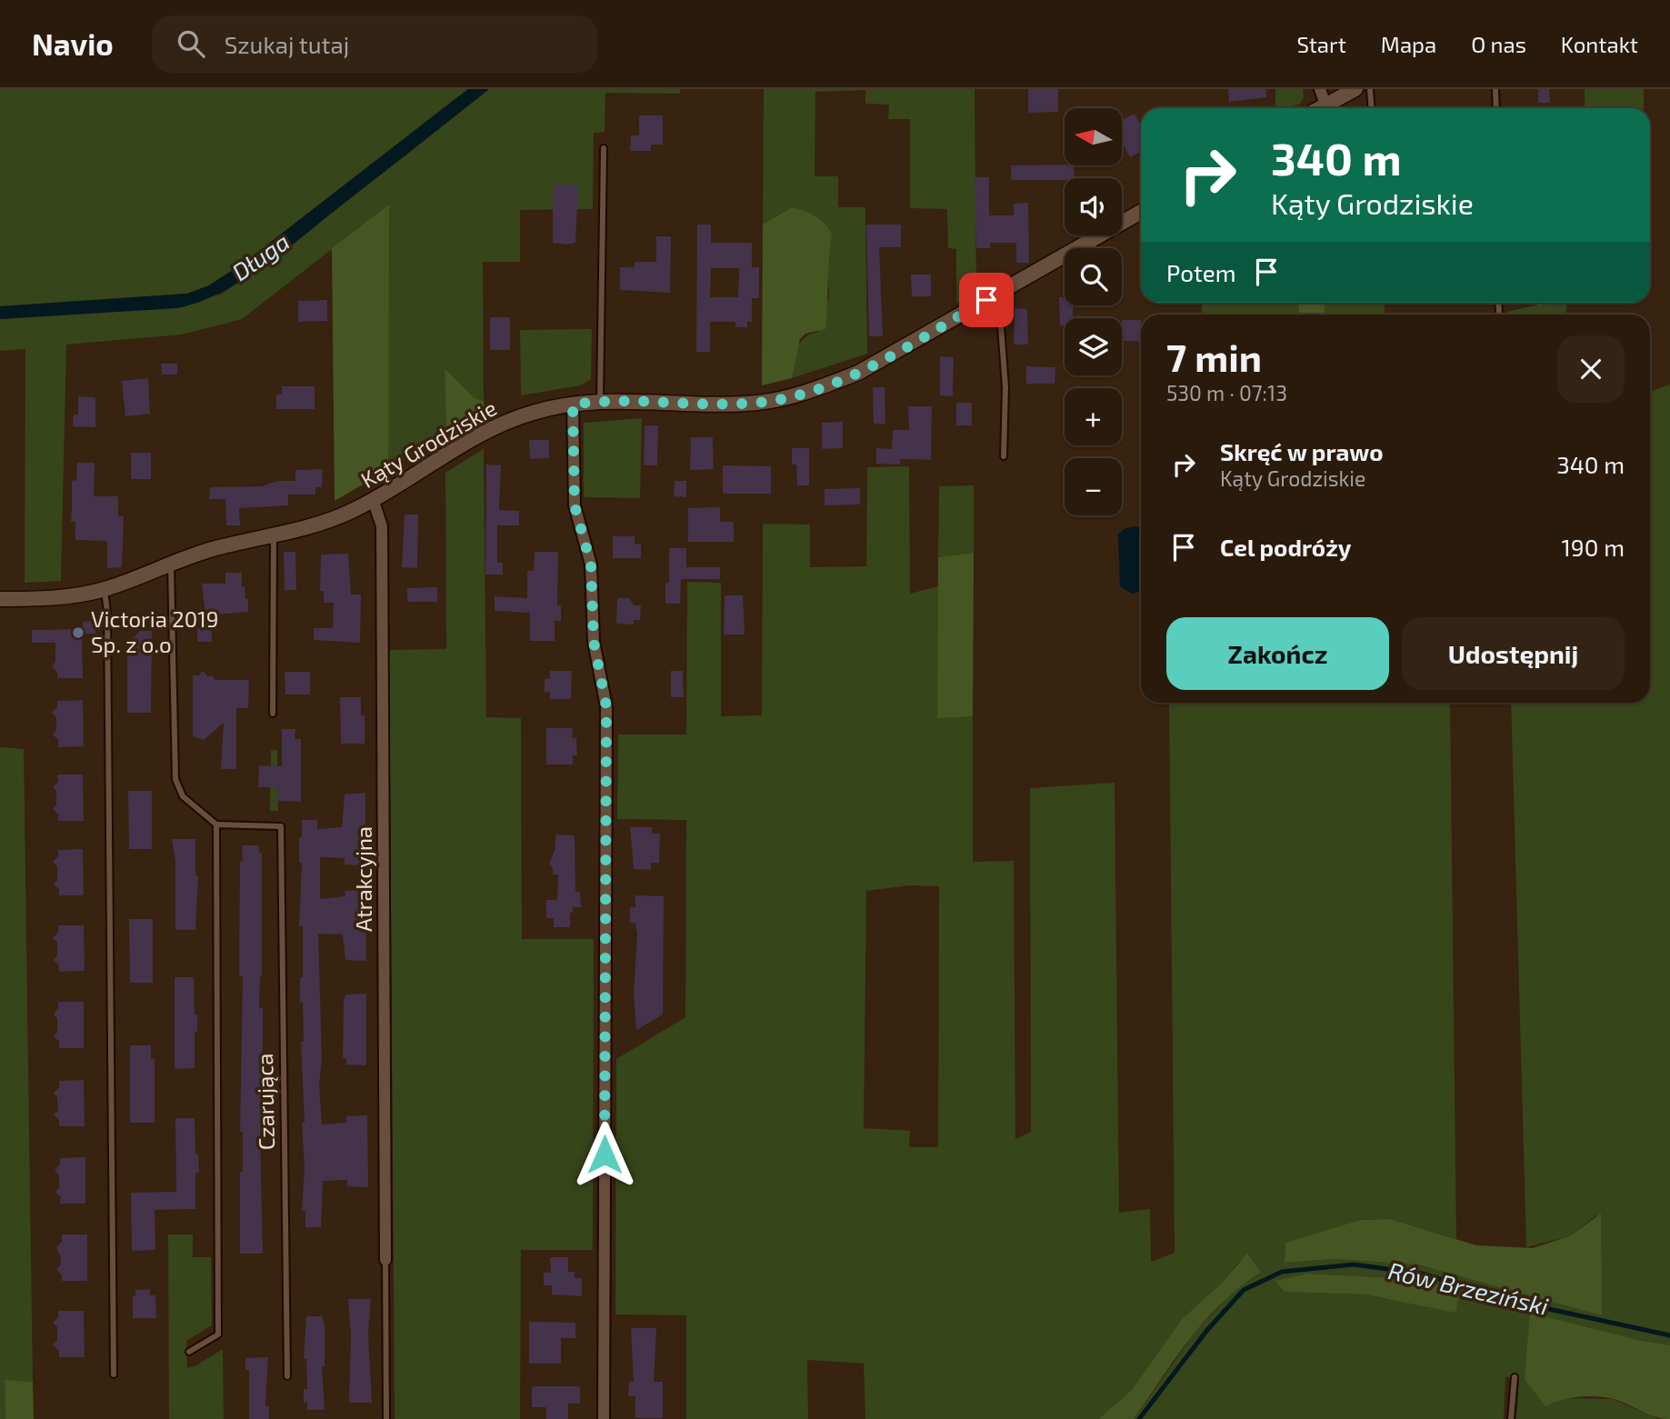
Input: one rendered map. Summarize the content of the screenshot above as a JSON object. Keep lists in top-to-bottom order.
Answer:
{
  "streets": {
    "street": ["Kąty Grodziskie", "Atrakcyjna"],
    "lane": ["Czarująca"]
  },
  "crossings": [
    ["Kąty Grodziskie", "Atrakcyjna"]
  ],
  "water": ["Długa", "Rów Brzeziński"],
  "places": ["Victoria 2019 Sp. z o.o"],
  "north": "left",
  "page": {
    "header": "Navio",
    "search": "Szukaj tutaj",
    "nav": [
      "Start",
      "Mapa",
      "O nas",
      "Kontakt"
    ],
    "map_buttons": ["+", "−"],
    "turn": ["340 m", "Kąty Grodziskie"],
    "then": "Potem",
    "heading": ["7 min", "530 m · 07:13"],
    "list": [
      {
        "name": "Skręć w prawo",
        "note": "Kąty Grodziskie",
        "value": "340 m"
      },
      {
        "name": "Cel podróży",
        "value": "190 m"
      }
    ],
    "buttons": ["Zakończ", "Udostępnij"]
  }
}
